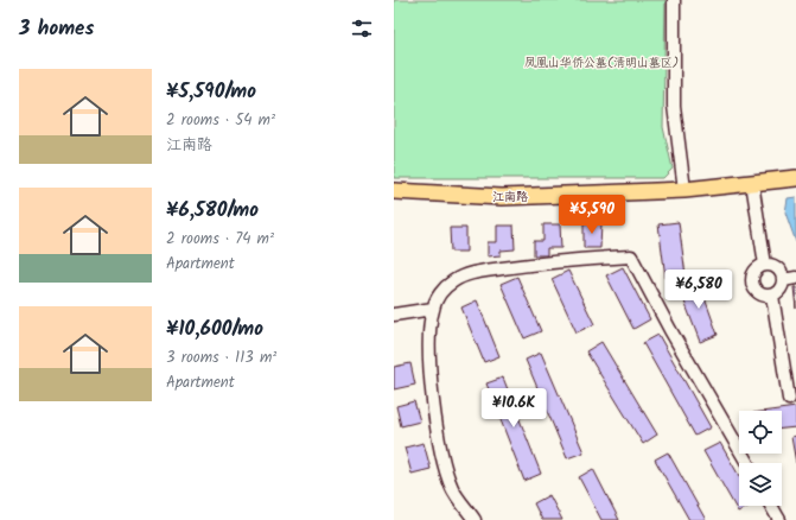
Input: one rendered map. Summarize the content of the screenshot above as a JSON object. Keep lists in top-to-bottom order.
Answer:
{
  "streets": {
    "main road": ["江南路"]
  },
  "parks": ["凤凰山华侨公墓(清明山墓区)"],
  "page": {
    "heading": "3 homes",
    "list": [
      {
        "name": "¥5,590/mo",
        "note": "2 rooms · 54 m² · 江南路"
      },
      {
        "name": "¥6,580/mo",
        "note": "2 rooms · 74 m² · Apartment"
      },
      {
        "name": "¥10,600/mo",
        "note": "3 rooms · 113 m² · Apartment"
      }
    ],
    "price": ["¥5,590", "¥6,580", "¥10.6K"]
  }
}
